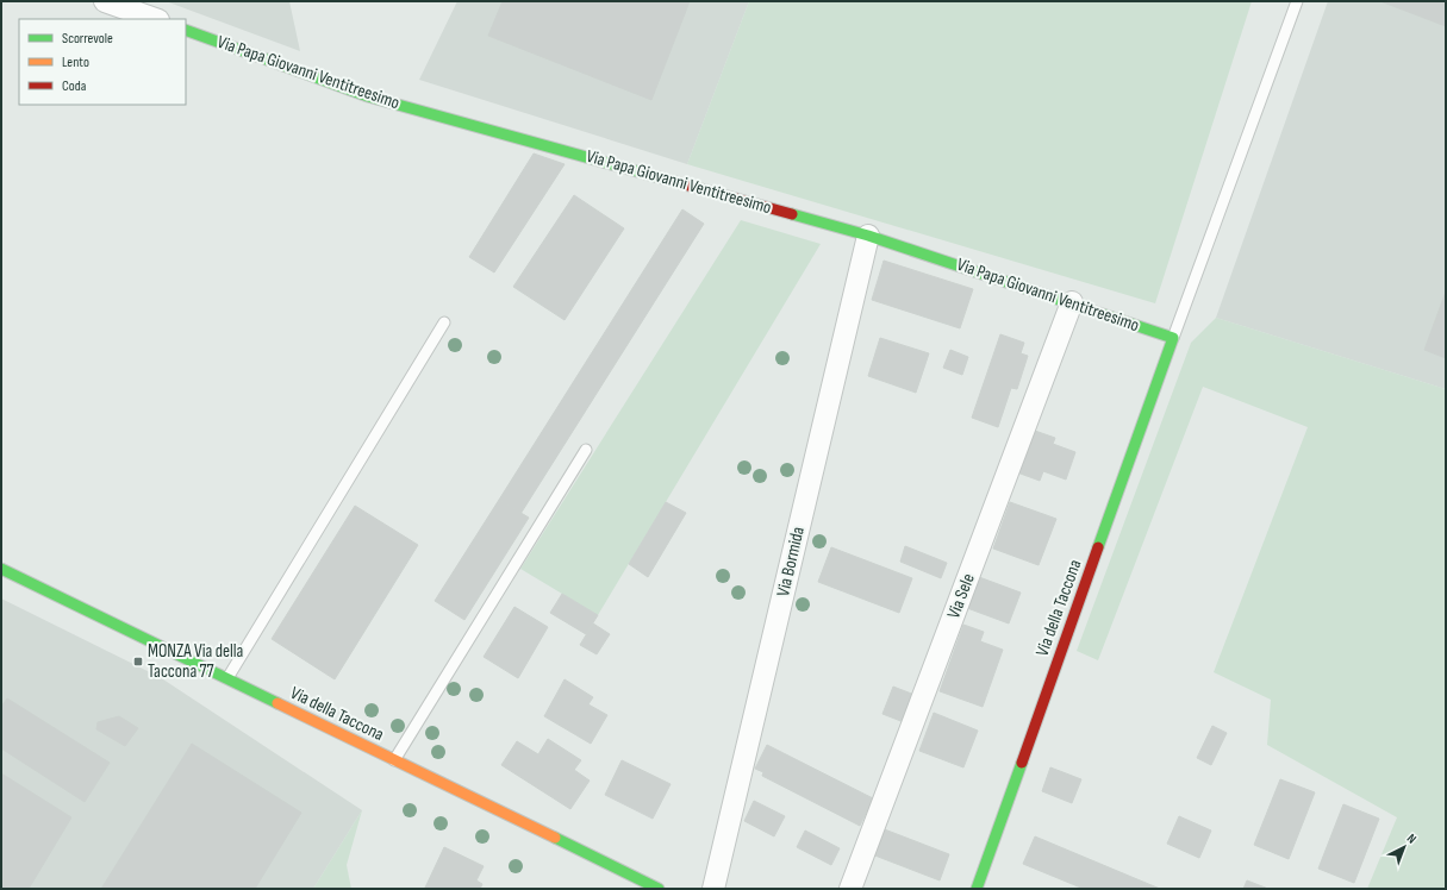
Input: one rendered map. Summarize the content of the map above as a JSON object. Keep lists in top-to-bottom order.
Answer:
{
  "streets": {
    "street": [
      "Via Papa Giovanni Ventitreesimo",
      "Via Bormida",
      "Via Sele",
      "Via della Taccona"
    ]
  },
  "crossings": [
    ["Via Papa Giovanni Ventitreesimo", "Via Bormida"],
    ["Via Papa Giovanni Ventitreesimo", "Via Sele"],
    ["Via Papa Giovanni Ventitreesimo", "Via della Taccona"]
  ],
  "places": {
    "transit": ["MONZA Via della Taccona 77"]
  },
  "legend": ["Scorrevole", "Lento", "Coda"],
  "north": "top right"
}
